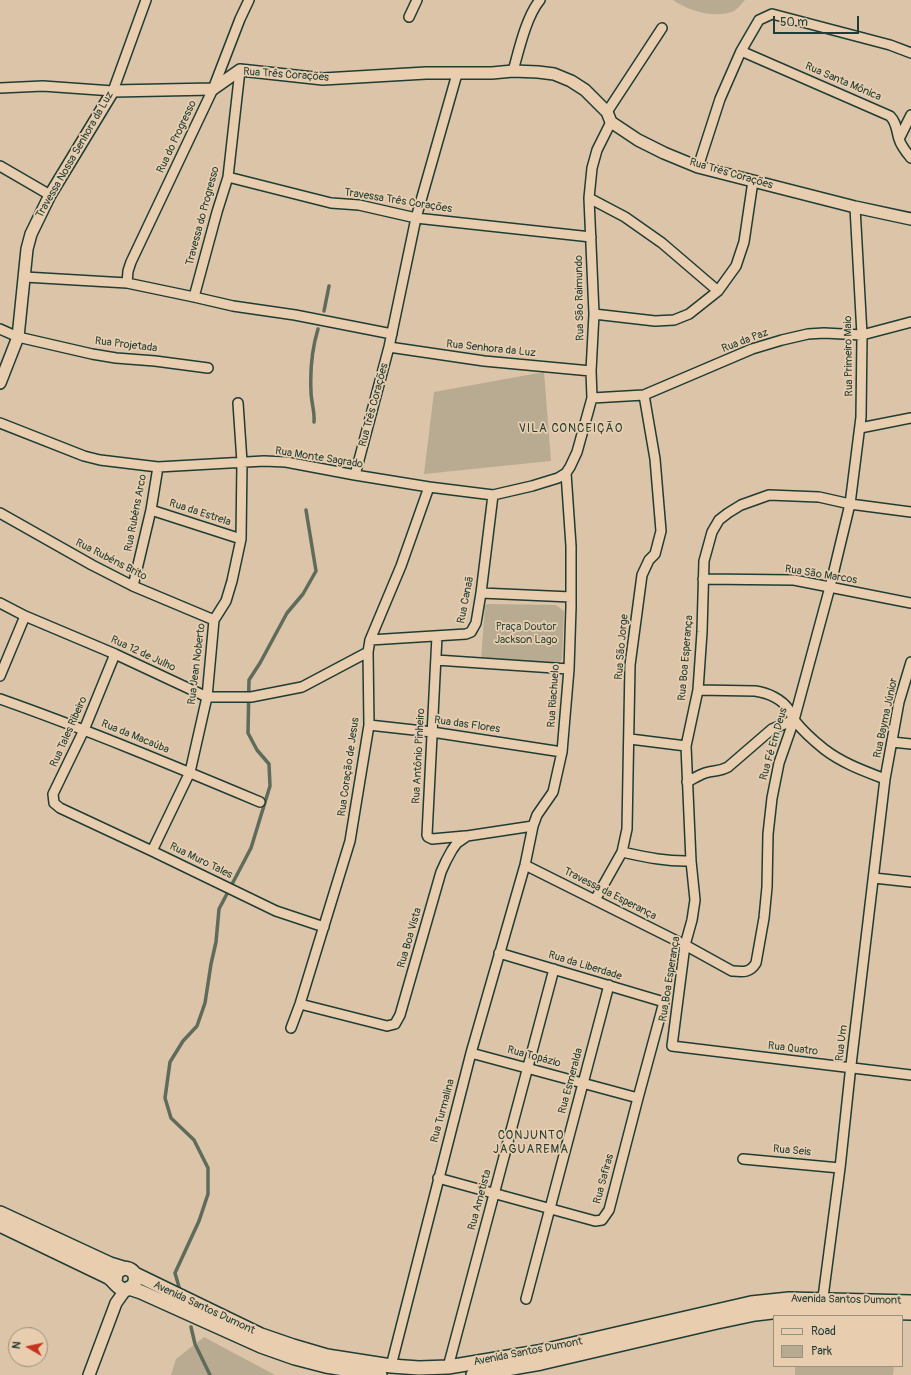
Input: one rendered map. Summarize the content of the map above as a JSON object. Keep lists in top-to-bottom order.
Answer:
{
  "streets": {
    "main road": ["Avenida Santos Dumont"],
    "street": [
      "Rua Três Corações",
      "Rua Santa Mônica",
      "Rua do Progresso",
      "Travessa Nossa Senhora da Luz",
      "Travessa Três Corações",
      "Travessa do Progresso",
      "Rua São Raimundo",
      "Rua da Paz",
      "Rua Projetada",
      "Rua Senhora da Luz",
      "Rua Primeiro Maio",
      "Rua Monte Sagrado",
      "Rua Rubéns Arco",
      "Rua da Estrela",
      "Rua Rubéns Brito",
      "Rua São Marcos",
      "Rua Canaã",
      "Rua São Jorge",
      "Rua 12 de Julho",
      "Rua Boa Esperança",
      "Rua Jean Noberto",
      "Rua Riachuelo",
      "Rua Bayma Júnior",
      "Rua das Flores",
      "Rua Tales Ribeiro",
      "Rua da Macaúba",
      "Rua Fé Em Deus",
      "Rua Antônio Pinheiro",
      "Rua Coração de Jesus",
      "Rua Muro Tales",
      "Travessa da Esperança",
      "Rua Boa Vista",
      "Rua da Liberdade",
      "Rua Um",
      "Rua Quatro",
      "Rua Topázio",
      "Rua Esmeralda",
      "Rua Turmalina",
      "Rua Seis",
      "Rua Safiras",
      "Rua Ametista"
    ]
  },
  "crossings": [
    ["Rua Três Corações", "Rua do Progresso"],
    ["Rua Três Corações", "Travessa Três Corações"],
    ["Rua Três Corações", "Travessa do Progresso"],
    ["Rua Três Corações", "Rua São Raimundo"],
    ["Rua Três Corações", "Rua Senhora da Luz"],
    ["Rua Três Corações", "Rua Primeiro Maio"],
    ["Rua Três Corações", "Rua Monte Sagrado"],
    ["Travessa Nossa Senhora da Luz", "Rua Projetada"],
    ["Travessa Três Corações", "Travessa do Progresso"],
    ["Travessa Três Corações", "Rua São Raimundo"],
    ["Rua São Raimundo", "Rua da Paz"],
    ["Rua São Raimundo", "Rua Senhora da Luz"],
    ["Rua São Raimundo", "Rua Monte Sagrado"],
    ["Rua São Raimundo", "Rua Riachuelo"],
    ["Rua da Paz", "Rua Primeiro Maio"],
    ["Rua da Paz", "Rua São Jorge"],
    ["Rua Primeiro Maio", "Rua Boa Esperança"],
    ["Rua Primeiro Maio", "Rua Fé Em Deus"],
    ["Rua Monte Sagrado", "Rua Rubéns Arco"],
    ["Rua Monte Sagrado", "Rua Canaã"],
    ["Rua Monte Sagrado", "Rua Jean Noberto"],
    ["Rua Monte Sagrado", "Rua Riachuelo"],
    ["Rua Monte Sagrado", "Rua Coração de Jesus"],
    ["Rua Rubéns Arco", "Rua da Estrela"],
    ["Rua Rubéns Arco", "Rua Rubéns Brito"],
    ["Rua da Estrela", "Rua Jean Noberto"],
    ["Rua Rubéns Brito", "Rua Jean Noberto"],
    ["Rua São Marcos", "Rua Boa Esperança"],
    ["Rua São Marcos", "Rua Fé Em Deus"],
    ["Rua Canaã", "Rua Antônio Pinheiro"],
    ["Rua Canaã", "Rua Coração de Jesus"],
    ["Rua São Jorge", "Travessa da Esperança"],
    ["Rua 12 de Julho", "Rua Jean Noberto"],
    ["Rua 12 de Julho", "Rua Tales Ribeiro"],
    ["Rua 12 de Julho", "Rua Coração de Jesus"],
    ["Rua Boa Esperança", "Rua Fé Em Deus"],
    ["Rua Boa Esperança", "Travessa da Esperança"],
    ["Rua Boa Esperança", "Rua Quatro"],
    ["Rua Jean Noberto", "Rua da Macaúba"],
    ["Rua Jean Noberto", "Rua Muro Tales"],
    ["Rua Riachuelo", "Rua das Flores"],
    ["Rua Riachuelo", "Travessa da Esperança"],
    ["Rua Riachuelo", "Rua Turmalina"],
    ["Rua Bayma Júnior", "Rua Um"],
    ["Rua das Flores", "Rua Antônio Pinheiro"],
    ["Rua das Flores", "Rua Coração de Jesus"],
    ["Rua Tales Ribeiro", "Rua da Macaúba"],
    ["Rua Tales Ribeiro", "Rua Muro Tales"],
    ["Rua Fé Em Deus", "Travessa da Esperança"],
    ["Rua Antônio Pinheiro", "Rua Boa Vista"],
    ["Rua Coração de Jesus", "Rua Muro Tales"],
    ["Rua Coração de Jesus", "Rua Boa Vista"],
    ["Travessa da Esperança", "Rua Turmalina"],
    ["Rua da Liberdade", "Rua Esmeralda"],
    ["Rua da Liberdade", "Rua Turmalina"],
    ["Rua da Liberdade", "Rua Safiras"],
    ["Rua da Liberdade", "Rua Ametista"],
    ["Rua Um", "Rua Quatro"],
    ["Rua Um", "Rua Seis"],
    ["Rua Um", "Avenida Santos Dumont"],
    ["Rua Topázio", "Rua Esmeralda"],
    ["Rua Topázio", "Rua Turmalina"],
    ["Rua Topázio", "Rua Safiras"],
    ["Rua Topázio", "Rua Ametista"],
    ["Rua Esmeralda", "Rua Safiras"],
    ["Rua Turmalina", "Rua Safiras"],
    ["Rua Turmalina", "Avenida Santos Dumont"],
    ["Rua Safiras", "Rua Ametista"],
    ["Rua Ametista", "Avenida Santos Dumont"]
  ],
  "districts": ["VILA CONCEIÇÃO", "CONJUNTO JAGUAREMA"],
  "parks": ["Praça Doutor Jackson Lago"],
  "legend": ["Road", "Park"],
  "scale_bar": "50 m",
  "north": "left"
}
